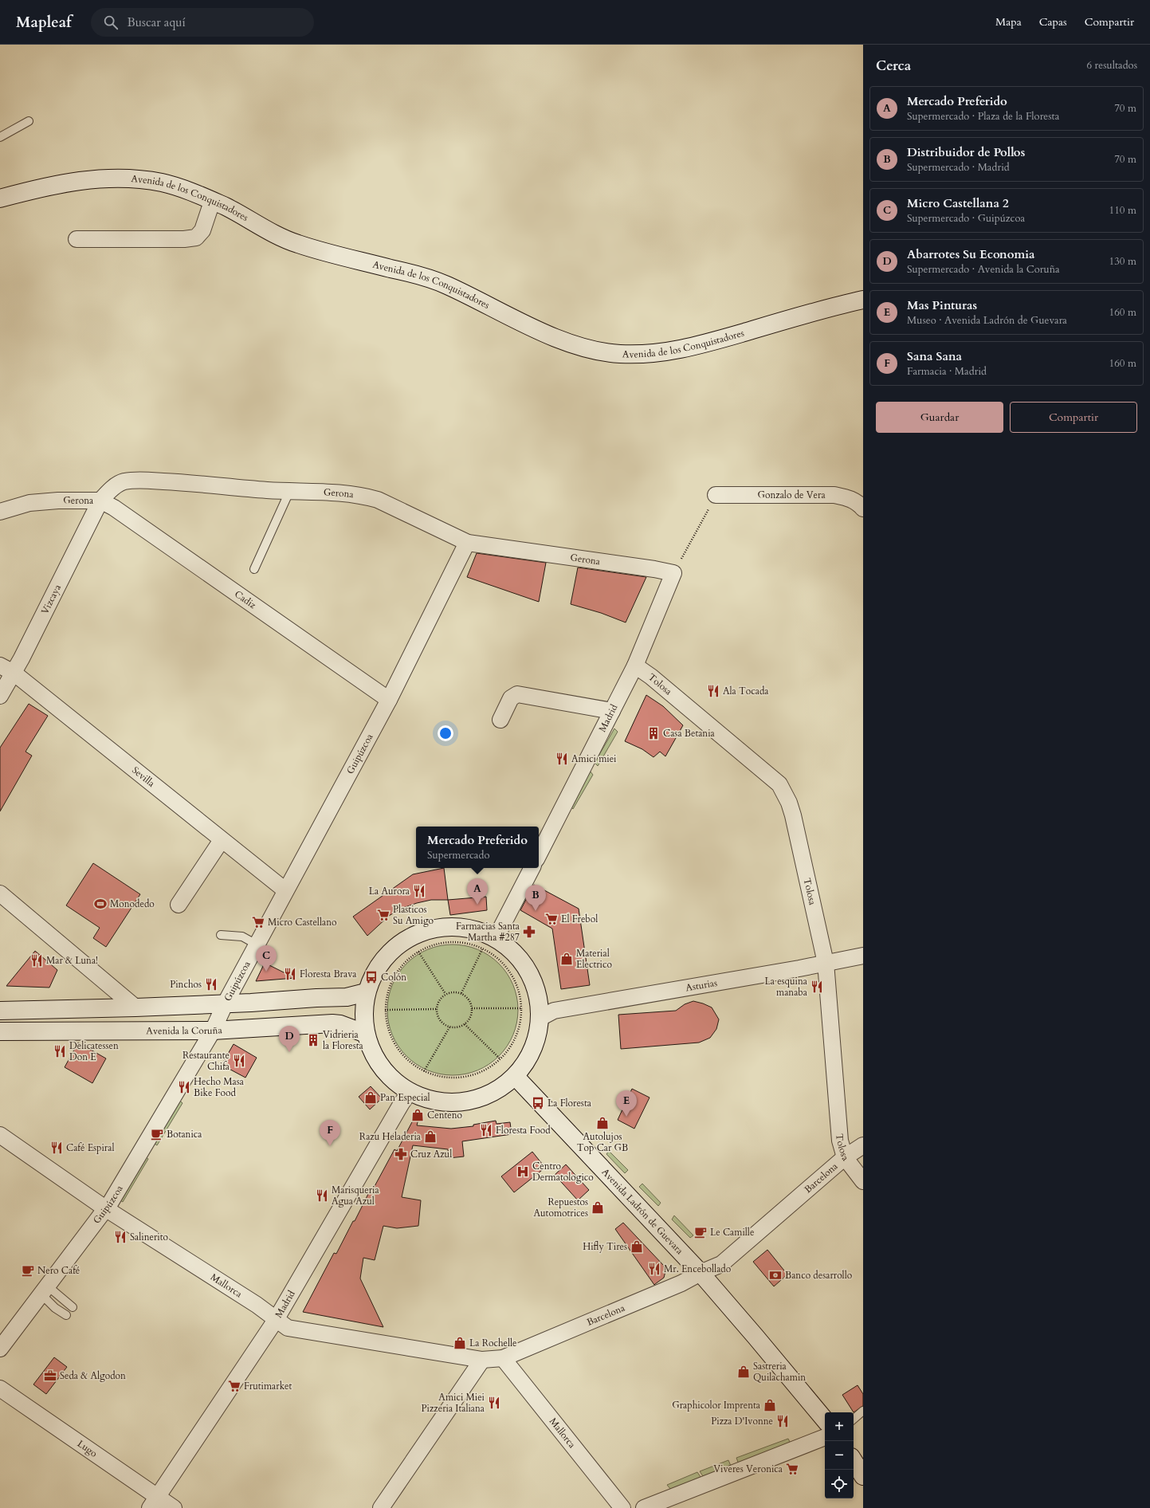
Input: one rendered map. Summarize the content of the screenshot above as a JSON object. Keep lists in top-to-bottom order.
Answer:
{
  "streets": {
    "main road": ["Avenida de los Conquistadores", "Avenida la Coruña", "Avenida Ladrón de Guevara"],
    "street": [
      "Gerona",
      "Gonzalo de Vera",
      "Vizcaya",
      "Cadiz",
      "Tolosa",
      "Madrid",
      "Guipúzcoa",
      "Sevilla",
      "Asturias",
      "Barcelona",
      "Mallorca",
      "Lugo"
    ]
  },
  "crossings": [
    ["Gerona", "Vizcaya"],
    ["Gerona", "Cadiz"],
    ["Gerona", "Madrid"],
    ["Gerona", "Guipúzcoa"],
    ["Vizcaya", "Cadiz"],
    ["Vizcaya", "Sevilla"],
    ["Cadiz", "Guipúzcoa"],
    ["Tolosa", "Madrid"],
    ["Tolosa", "Asturias"],
    ["Tolosa", "Barcelona"],
    ["Madrid", "Mallorca"],
    ["Madrid", "Lugo"],
    ["Guipúzcoa", "Sevilla"],
    ["Guipúzcoa", "Avenida la Coruña"],
    ["Guipúzcoa", "Mallorca"],
    ["Barcelona", "Avenida Ladrón de Guevara"],
    ["Barcelona", "Mallorca"]
  ],
  "places": {
    "restaurant": [
      "Ala Tocada",
      "Amici miei",
      "La Aurora",
      "Mar & Luna!",
      "Floresta Brava",
      "Pinchos",
      "La esquina manaba",
      "Delicatessen Don E",
      "Restaurante Chifa",
      "Hecho Masa Bike Food",
      "Floresta Food",
      "Café Espiral",
      "Marisqueria Agua Azul",
      "Salinerito",
      "Mr. Encebollado",
      "Amici Miei Pizzeria Italiana",
      "Pizza D'Ivonne"
    ],
    "building": ["Casa Betania", "Vidrieria la Floresta"],
    "sports": ["Monodedo"],
    "supermarket": [
      "Plasticos Su Amigo",
      "El Frebol",
      "Micro Castellano",
      "Frutimarket",
      "Viveres Veronica"
    ],
    "pharmacy": ["Farmacias Santa Martha #287", "Cruz Azul"],
    "shop": [
      "Material Electrico",
      "Pan Especial",
      "Centeno",
      "Autolujos Top Car GB",
      "Razu Heladeria",
      "Repuestos Automotrices",
      "Hifly Tires",
      "La Rochelle",
      "Sastreria Quilachamin",
      "Graphicolor Imprenta"
    ],
    "bus stop": ["Colón", "La Floresta"],
    "cafe": ["Botanica", "Le Camille", "Nero Café"],
    "hospital": ["Centro Dermatologico"],
    "bank": ["Banco desarrollo"],
    "office": ["Seda & Algodon"]
  },
  "page": {
    "header": "Mapleaf",
    "search": "Buscar aquí",
    "nav": ["Mapa", "Capas", "Compartir"],
    "heading": ["Cerca", "6 resultados"],
    "list": [
      {
        "mark": "A",
        "name": "Mercado Preferido",
        "note": "Supermercado · Plaza de la Floresta",
        "value": "70 m"
      },
      {
        "mark": "B",
        "name": "Distribuidor de Pollos",
        "note": "Supermercado · Madrid",
        "value": "70 m"
      },
      {
        "mark": "C",
        "name": "Micro Castellana 2",
        "note": "Supermercado · Guipúzcoa",
        "value": "110 m"
      },
      {
        "mark": "D",
        "name": "Abarrotes Su Economia",
        "note": "Supermercado · Avenida la Coruña",
        "value": "130 m"
      },
      {
        "mark": "E",
        "name": "Mas Pinturas",
        "note": "Museo · Avenida Ladrón de Guevara",
        "value": "160 m"
      },
      {
        "mark": "F",
        "name": "Sana Sana",
        "note": "Farmacia · Madrid",
        "value": "160 m"
      }
    ],
    "buttons": ["Guardar", "Compartir"],
    "popup": ["Mercado Preferido", "Supermercado"],
    "pins": [
      "A",
      "B",
      "C",
      "D",
      "E",
      "F"
    ],
    "map_buttons": ["+", "−"]
  }
}
